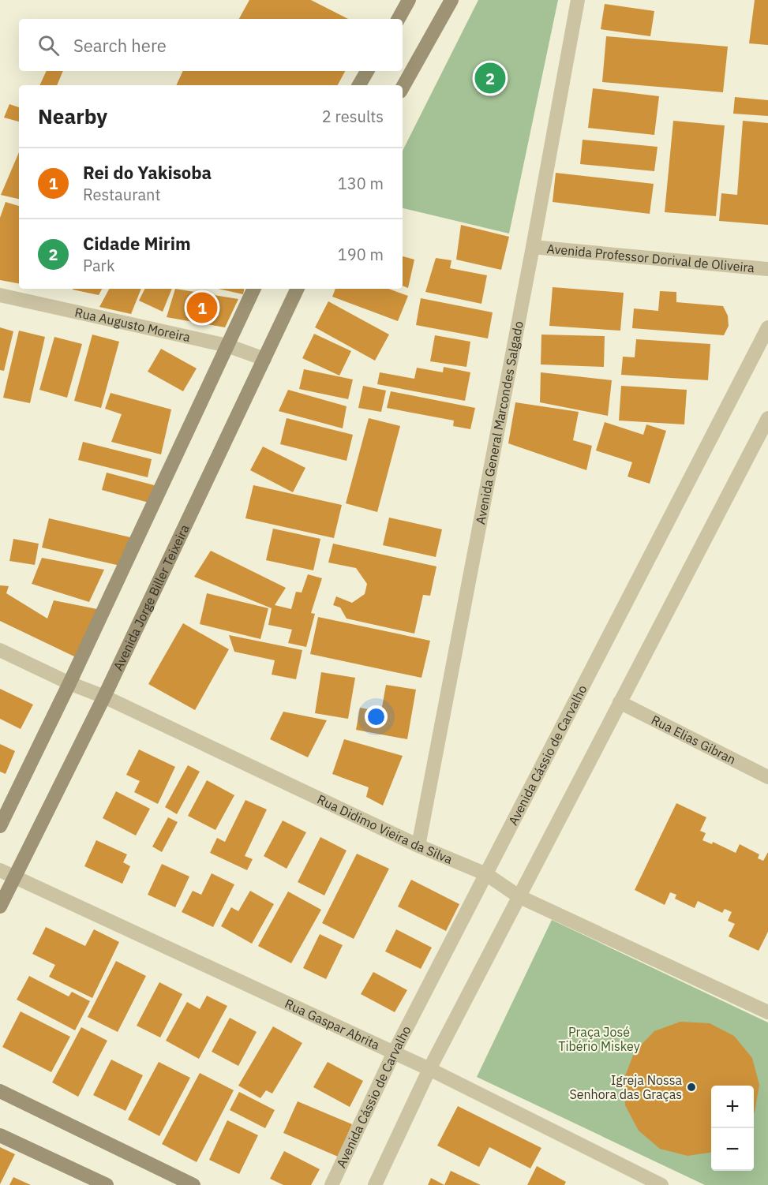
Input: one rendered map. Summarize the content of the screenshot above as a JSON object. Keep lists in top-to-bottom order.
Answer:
{
  "streets": {
    "street": [
      "Avenida Professor Dorival de Oliveira",
      "Rua Augusto Moreira",
      "Avenida General Marcondes Salgado",
      "Avenida Jorge Biller Teixeira",
      "Rua Elias Gibran",
      "Avenida Cássio de Carvalho",
      "Rua Didimo Vieira da Silva",
      "Rua Gaspar Abrita"
    ]
  },
  "crossings": [
    ["Avenida Professor Dorival de Oliveira", "Avenida General Marcondes Salgado"],
    ["Rua Augusto Moreira", "Avenida Jorge Biller Teixeira"],
    ["Avenida General Marcondes Salgado", "Rua Didimo Vieira da Silva"],
    ["Avenida Jorge Biller Teixeira", "Rua Didimo Vieira da Silva"],
    ["Avenida Jorge Biller Teixeira", "Rua Gaspar Abrita"],
    ["Avenida Cássio de Carvalho", "Rua Didimo Vieira da Silva"],
    ["Avenida Cássio de Carvalho", "Rua Gaspar Abrita"]
  ],
  "parks": ["Praça José Tibério Miskey"],
  "places": ["Igreja Nossa Senhora das Graças"],
  "page": {
    "search": "Search here",
    "pins": ["2", "1"],
    "heading": ["Nearby", "2 results"],
    "list": [
      {
        "mark": "1",
        "name": "Rei do Yakisoba",
        "note": "Restaurant",
        "value": "130 m"
      },
      {
        "mark": "2",
        "name": "Cidade Mirim",
        "note": "Park",
        "value": "190 m"
      }
    ],
    "map_buttons": ["+", "−"]
  }
}
